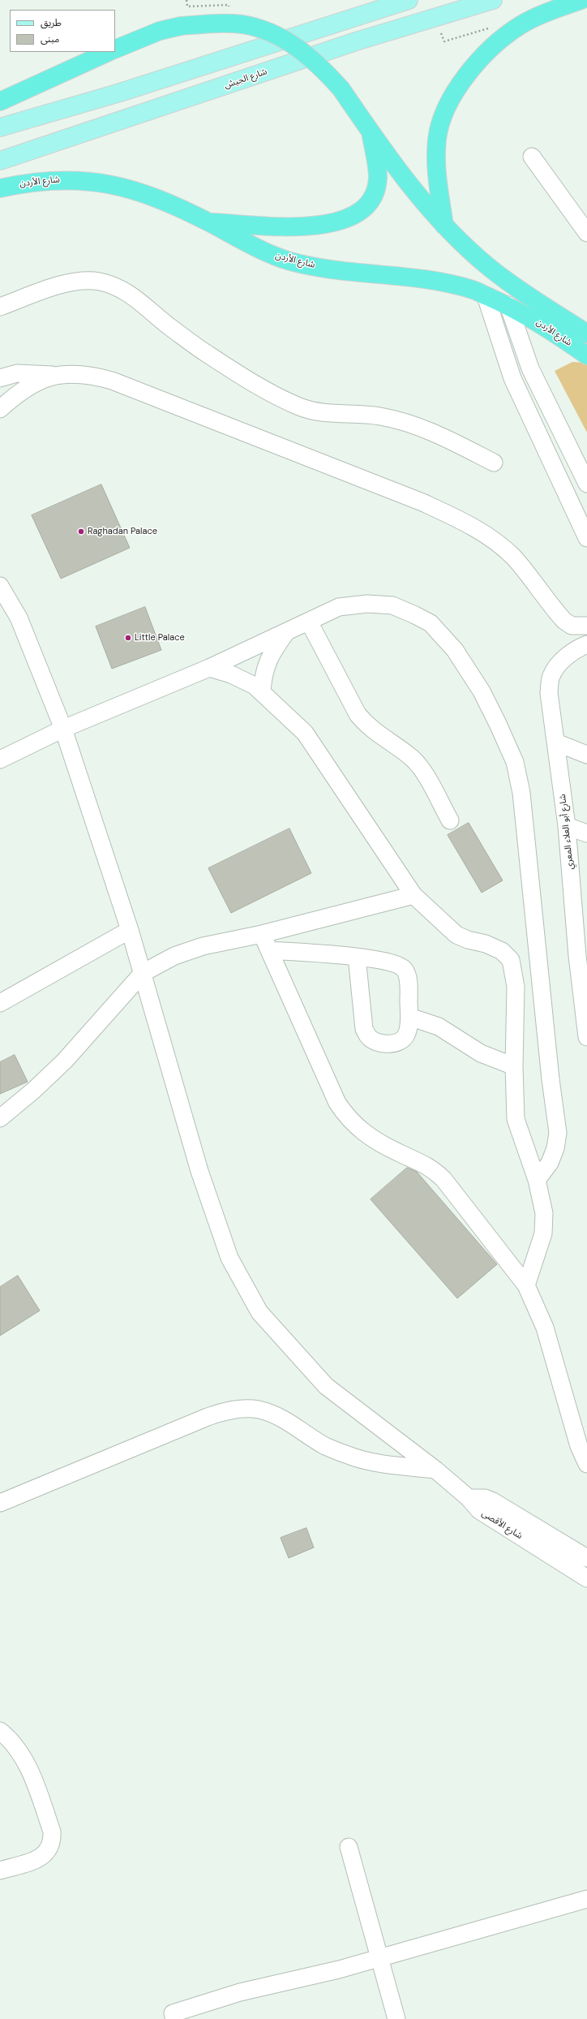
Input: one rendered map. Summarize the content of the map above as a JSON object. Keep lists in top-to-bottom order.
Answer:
{
  "streets": {
    "highway": ["شارع الأردن"],
    "main road": ["شارع الجيش"],
    "street": ["شارع أبو العلاء المعري", "شارع الأقصى"]
  },
  "places": ["Raghadan Palace", "Little Palace"],
  "legend": ["طريق", "مبنى"]
}
